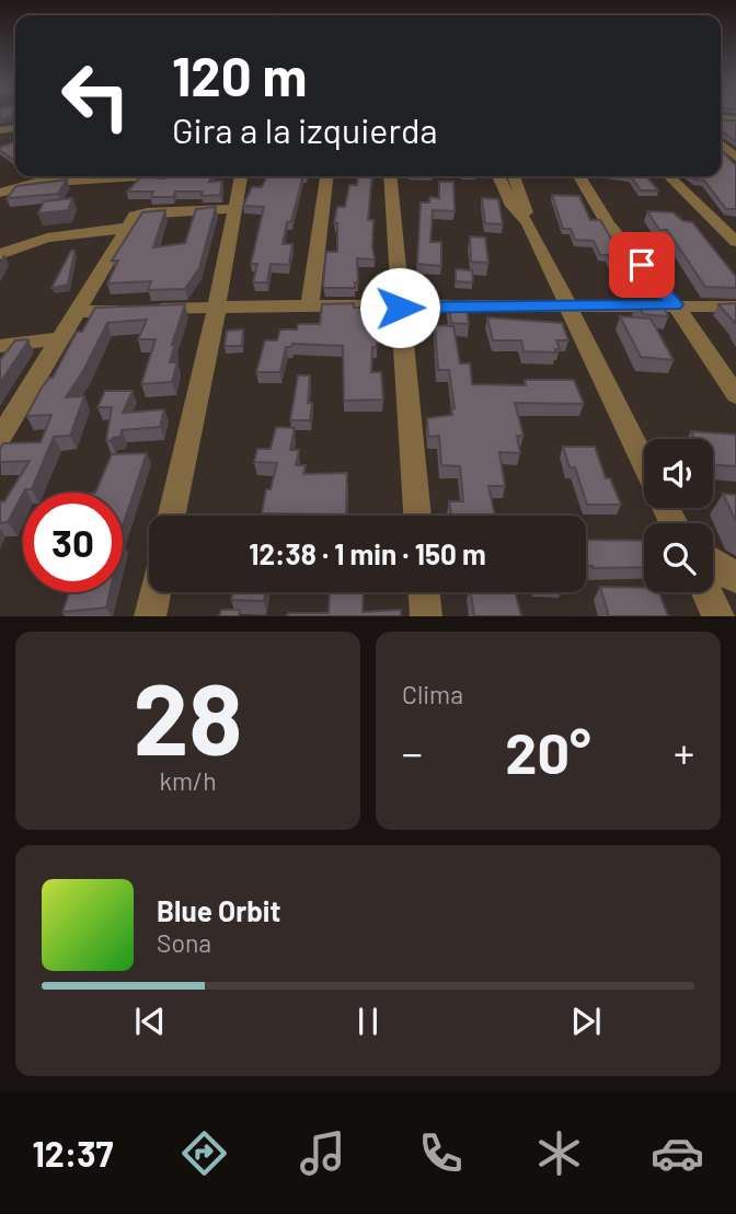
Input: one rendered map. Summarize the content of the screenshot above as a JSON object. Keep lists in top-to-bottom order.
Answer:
{
  "page": {
    "turn": ["120 m", "Gira a la izquierda"],
    "limit": "30",
    "trip": "12:38 · 1 min · 150 m",
    "tile": [
      ["28", "km/h"],
      "Clima"
    ],
    "heat": ["−", "20°", "+"],
    "song": ["Blue Orbit", "Sona"],
    "tabs": "12:37"
  }
}
